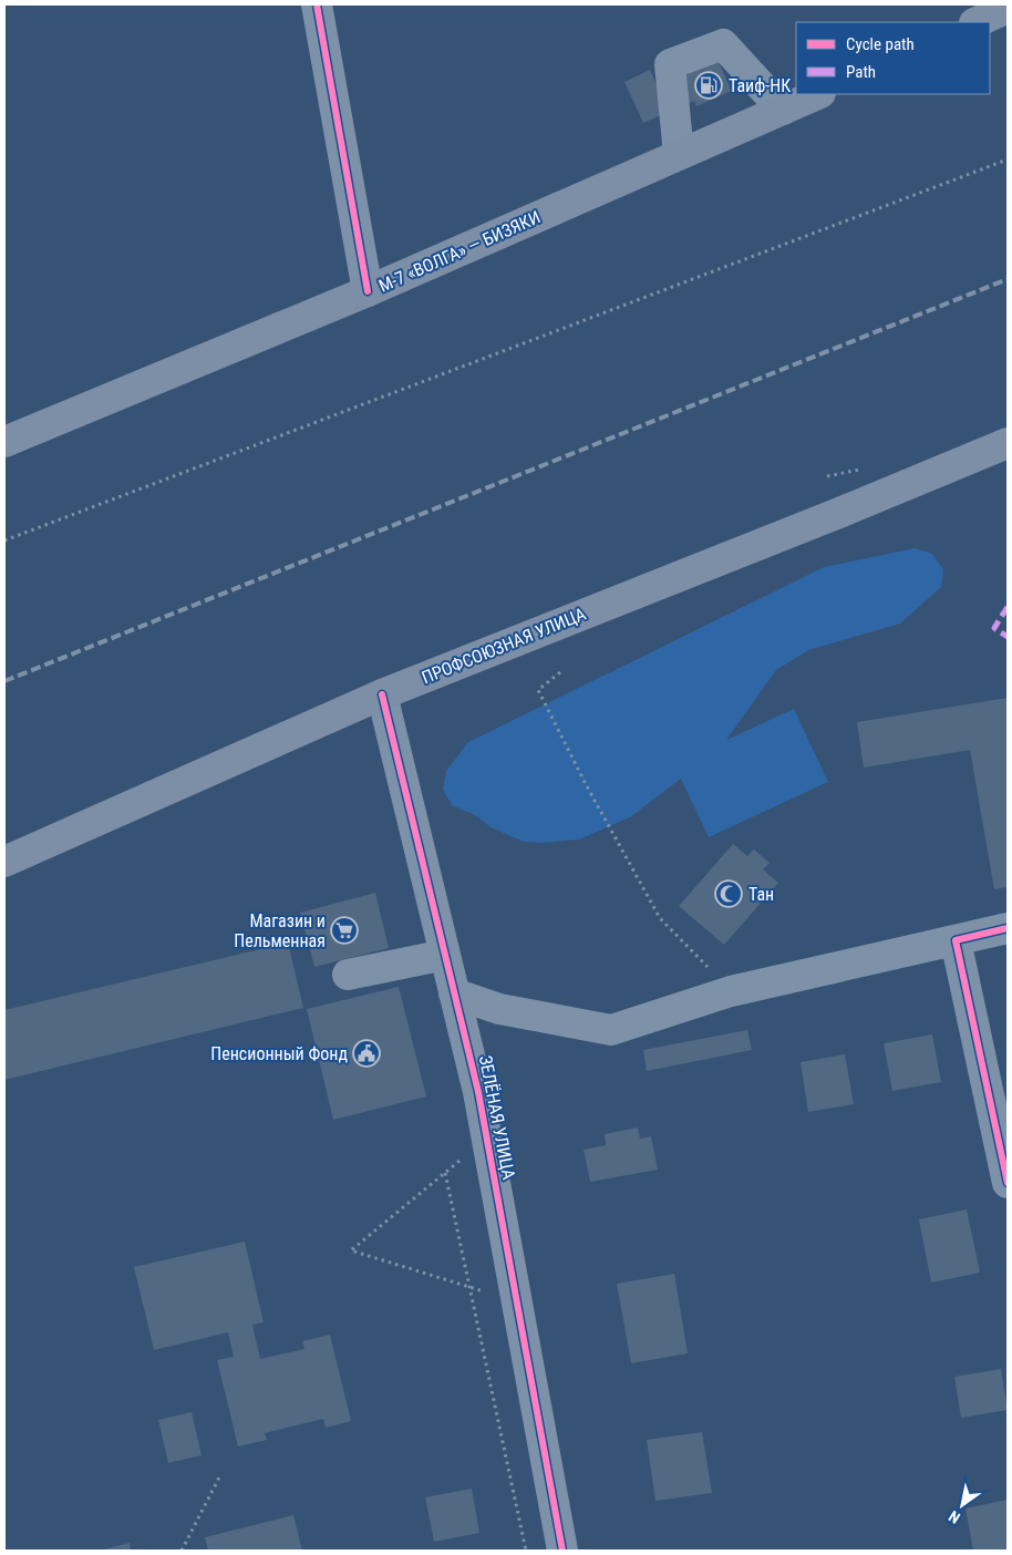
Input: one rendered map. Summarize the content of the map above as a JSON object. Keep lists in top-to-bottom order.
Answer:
{
  "streets": {
    "main road": ["М-7 «ВОЛГА» — БИЗЯКИ", "ПРОФСОЮЗНАЯ УЛИЦА"],
    "street": ["ЗЕЛЁНАЯ УЛИЦА"]
  },
  "crossings": [
    ["ПРОФСОЮЗНАЯ УЛИЦА", "ЗЕЛЁНАЯ УЛИЦА"]
  ],
  "places": {
    "fuel station": ["Таиф-НК"],
    "mosque": ["Тан"],
    "supermarket": ["Магазин и Пельменная"],
    "public building": ["Пенсионный Фонд"]
  },
  "legend": ["Cycle path", "Path"],
  "north": "bottom left"
}
